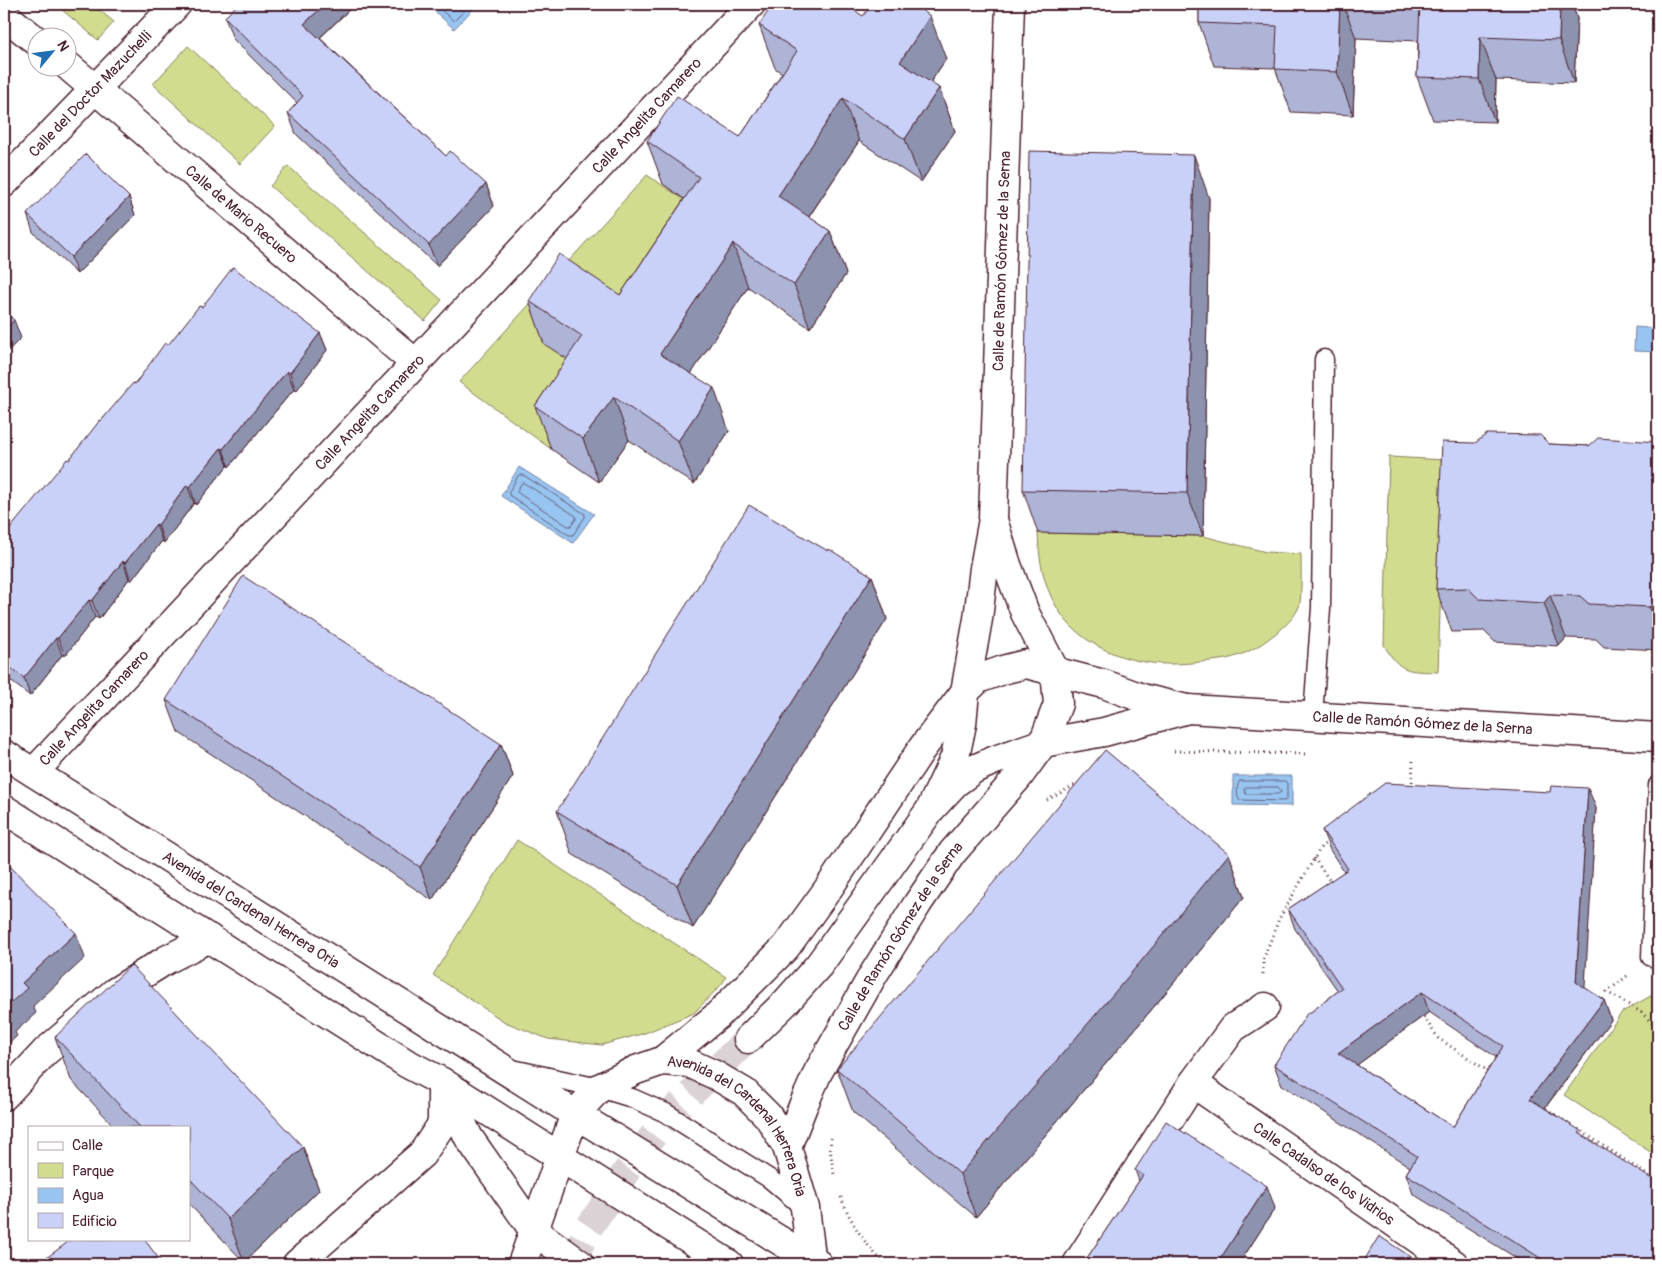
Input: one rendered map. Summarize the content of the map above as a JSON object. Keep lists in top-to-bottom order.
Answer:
{
  "streets": {
    "street": [
      "Calle del Doctor Mazuchelli",
      "Calle Angelita Camarero",
      "Calle de Mario Recuero",
      "Calle de Ramón Gómez de la Serna",
      "Avenida del Cardenal Herrera Oria",
      "Calle Cadalso de los Vidrios"
    ]
  },
  "crossings": [
    ["Calle del Doctor Mazuchelli", "Calle de Mario Recuero"],
    ["Calle Angelita Camarero", "Calle de Mario Recuero"],
    ["Calle Angelita Camarero", "Avenida del Cardenal Herrera Oria"],
    ["Calle de Ramón Gómez de la Serna", "Avenida del Cardenal Herrera Oria"]
  ],
  "legend": [
    "Calle",
    "Parque",
    "Agua",
    "Edificio"
  ],
  "north": "top right"
}
